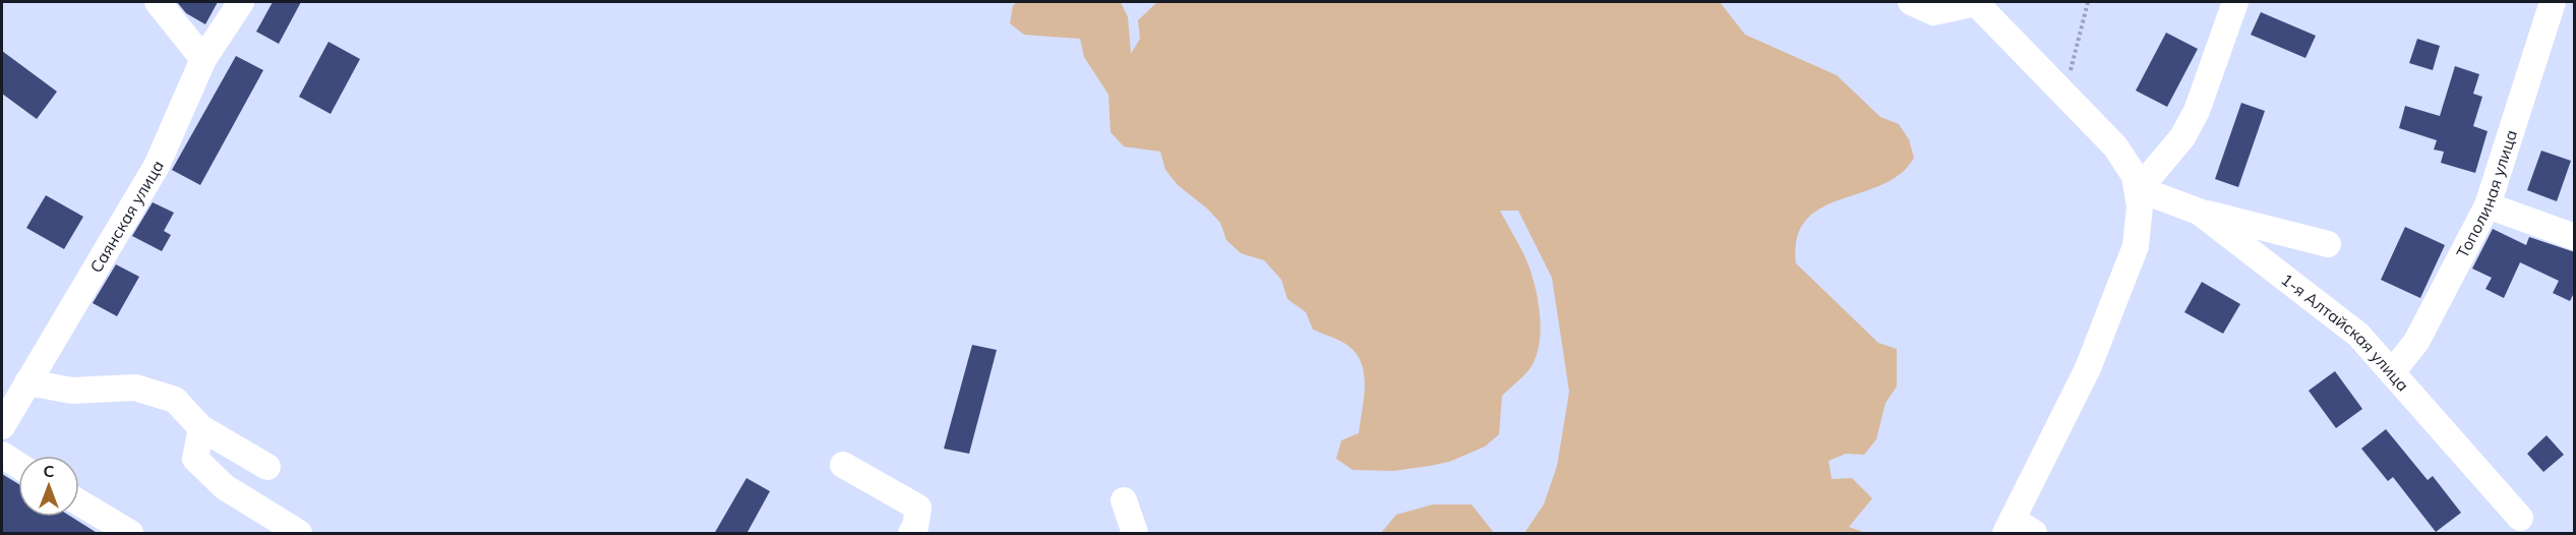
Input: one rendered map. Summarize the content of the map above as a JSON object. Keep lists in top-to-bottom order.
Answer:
{
  "streets": {
    "street": ["Тополиная улица", "Саянская улица", "1-я Алтайская улица"]
  },
  "crossings": [
    ["Тополиная улица", "1-я Алтайская улица"]
  ],
  "north": "top"
}
